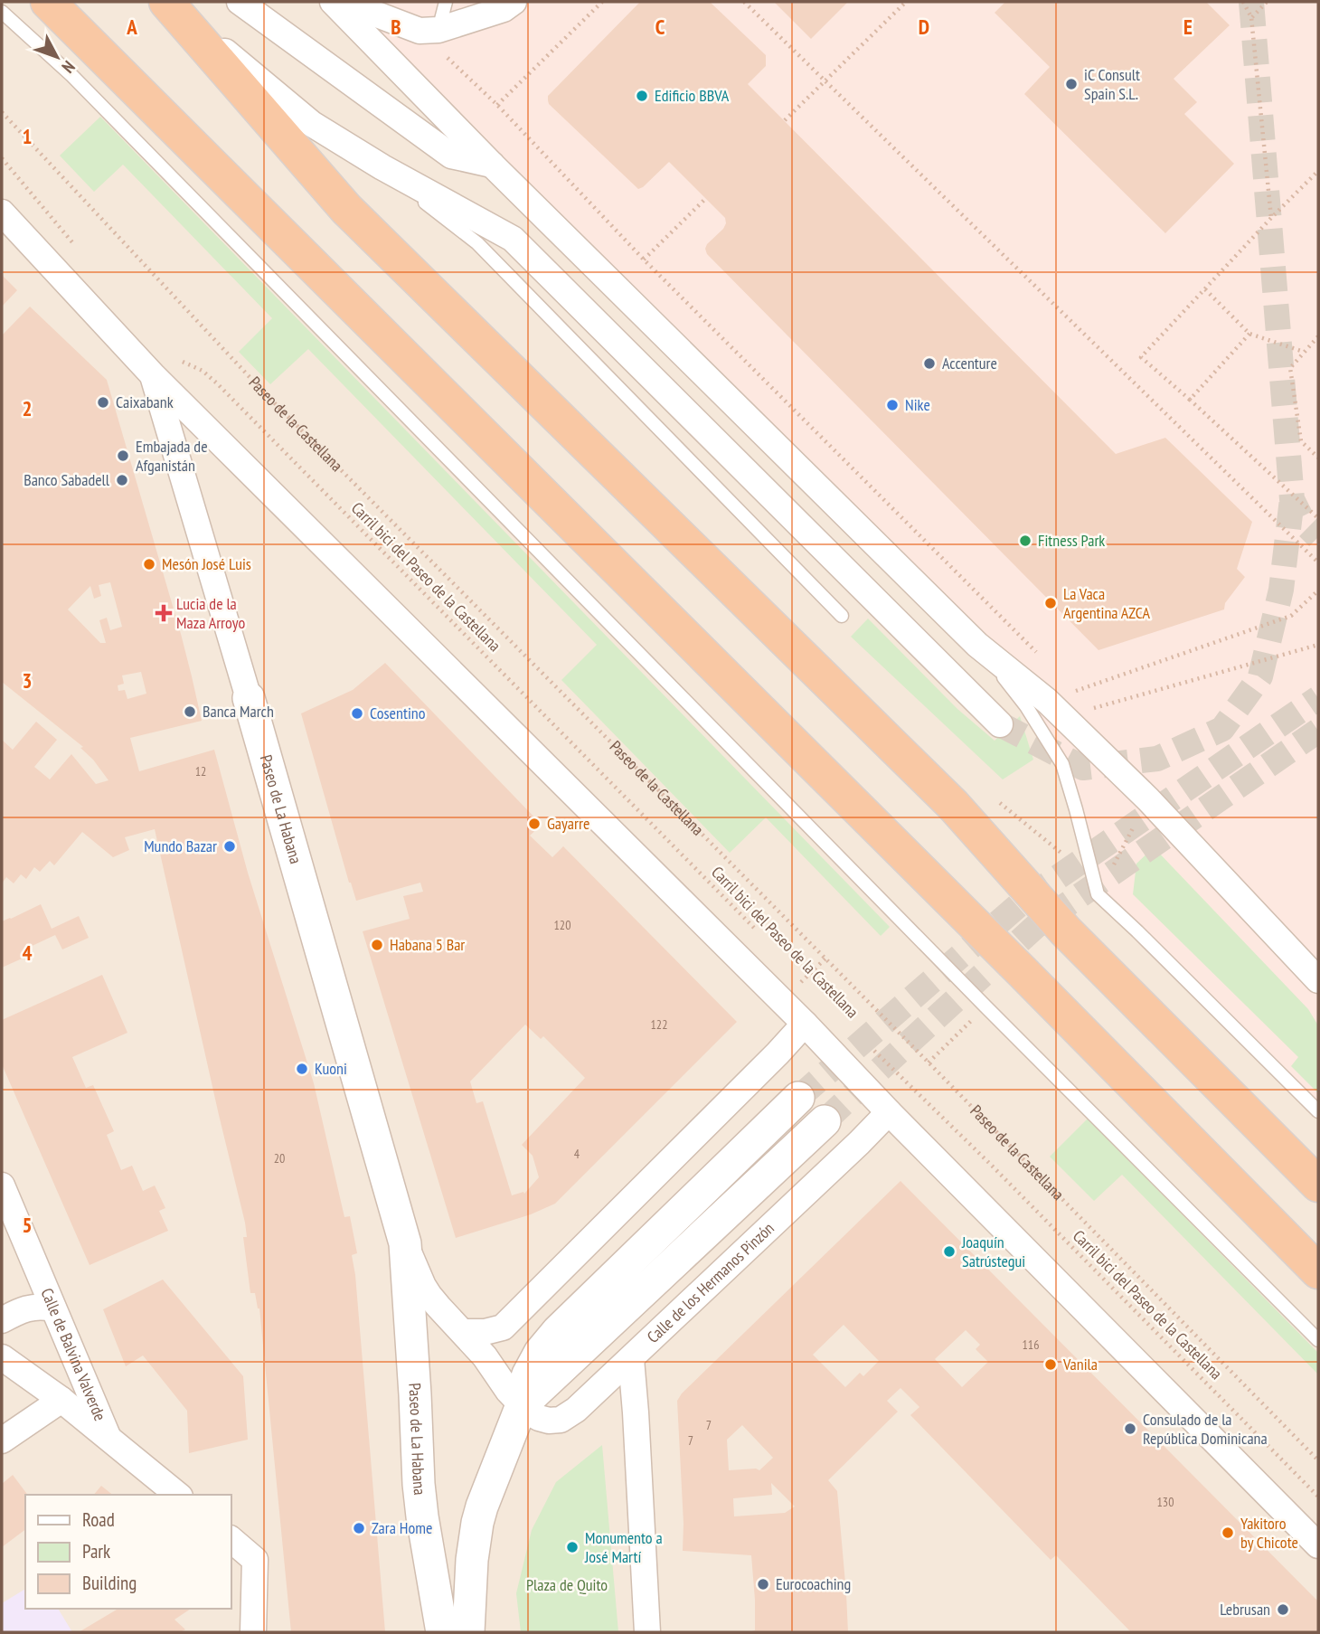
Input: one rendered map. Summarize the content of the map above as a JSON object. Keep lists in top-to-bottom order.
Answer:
{
  "streets": {
    "street": ["Paseo de La Habana", "Calle de los Hermanos Pinzón", "Calle de Balvina Valverde"],
    "path": ["Paseo de la Castellana", "Carril bici del Paseo de la Castellana"]
  },
  "crossings": [
    ["Paseo de La Habana", "Calle de los Hermanos Pinzón"]
  ],
  "parks": ["Plaza de Quito"],
  "places": {
    "other": [
      "iC Consult Spain S.L.",
      "Edificio BBVA",
      "Accenture",
      "Caixabank",
      "Nike",
      "Embajada de Afganistán",
      "Banco Sabadell",
      "Fitness Park",
      "Mesón José Luis",
      "La Vaca Argentina AZCA",
      "Banca March",
      "Cosentino",
      "Gayarre",
      "Mundo Bazar",
      "Habana 5 Bar",
      "Kuoni",
      "Joaquín Satrústegui",
      "Vanila",
      "Consulado de la República Dominicana",
      "Zara Home",
      "Yakitoro by Chicote",
      "Monumento a José Martí",
      "Eurocoaching",
      "Lebrusan"
    ],
    "health": ["Lucia de la Maza Arroyo"]
  },
  "house_numbers": [
    "12",
    "120",
    "122",
    "4",
    "20",
    "116",
    "7",
    "7",
    "130"
  ],
  "legend": ["Road", "Park", "Building"],
  "north": "bottom right",
  "grid": {
    "columns": [
      "A",
      "B",
      "C",
      "D",
      "E"
    ],
    "rows": [
      "1",
      "2",
      "3",
      "4",
      "5"
    ]
  }
}
